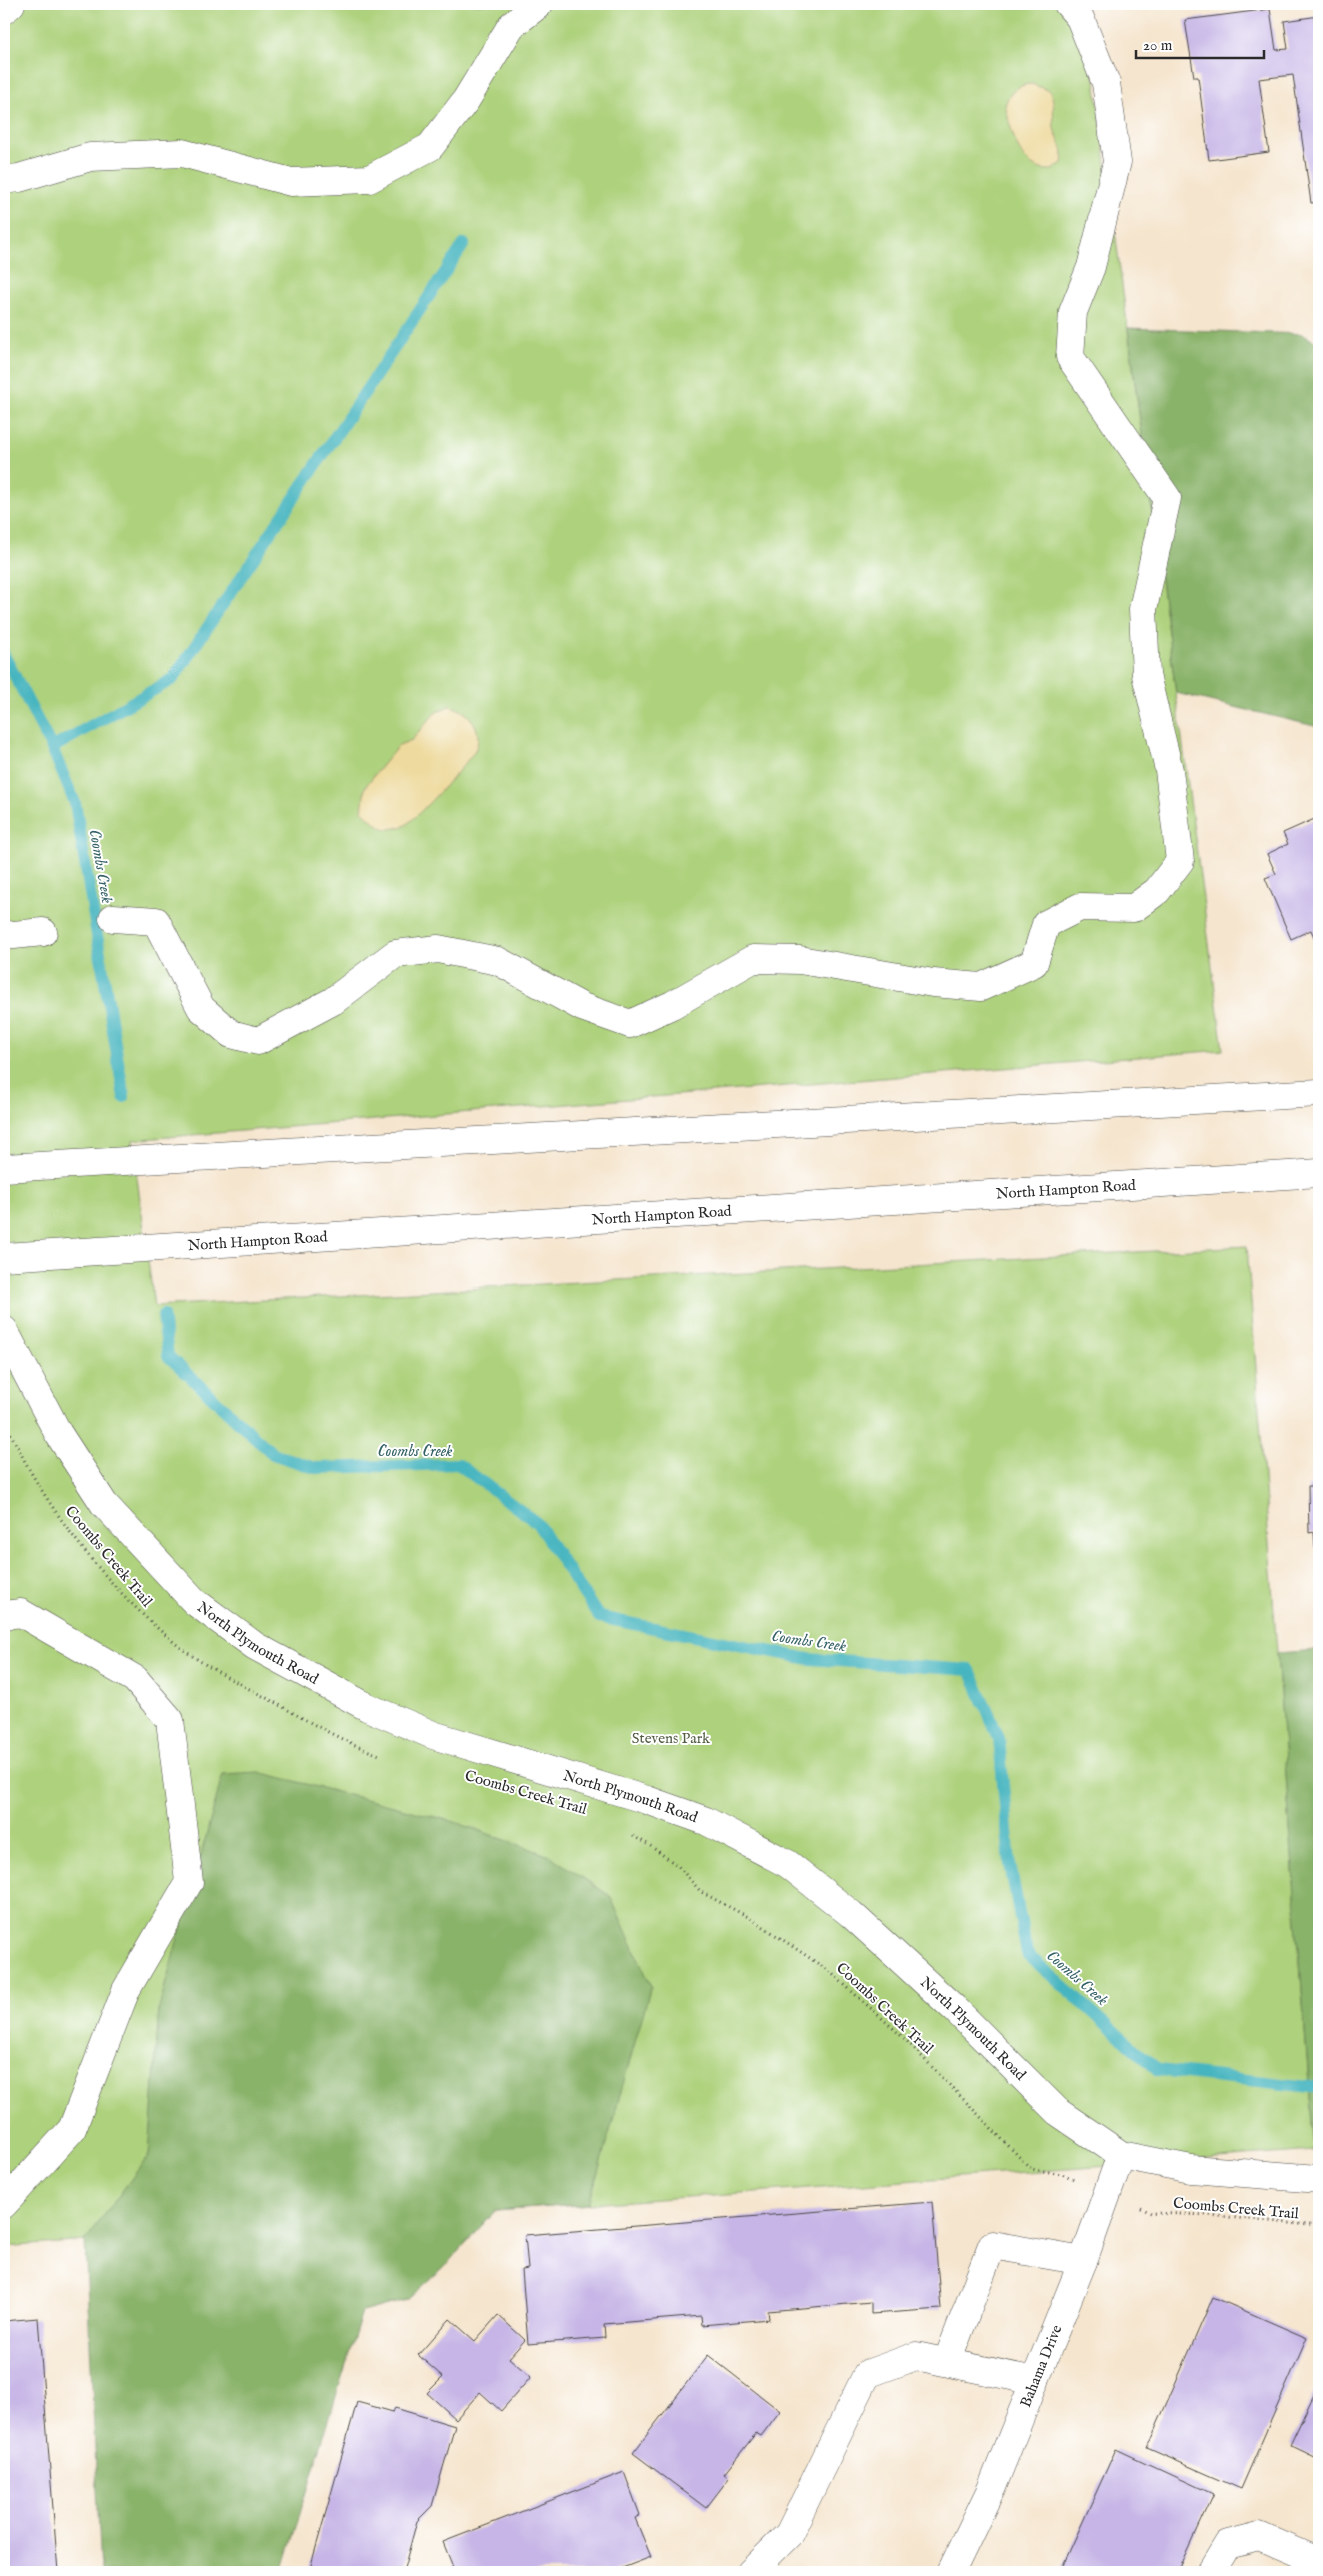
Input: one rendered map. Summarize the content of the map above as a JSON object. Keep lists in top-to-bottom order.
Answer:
{
  "streets": {
    "main road": ["North Hampton Road", "North Plymouth Road", "Bahama Drive"],
    "path": ["Coombs Creek Trail"]
  },
  "crossings": [
    ["North Plymouth Road", "Bahama Drive"]
  ],
  "water": ["Coombs Creek"],
  "parks": ["Stevens Park"],
  "scale_bar": "20 m"
}
